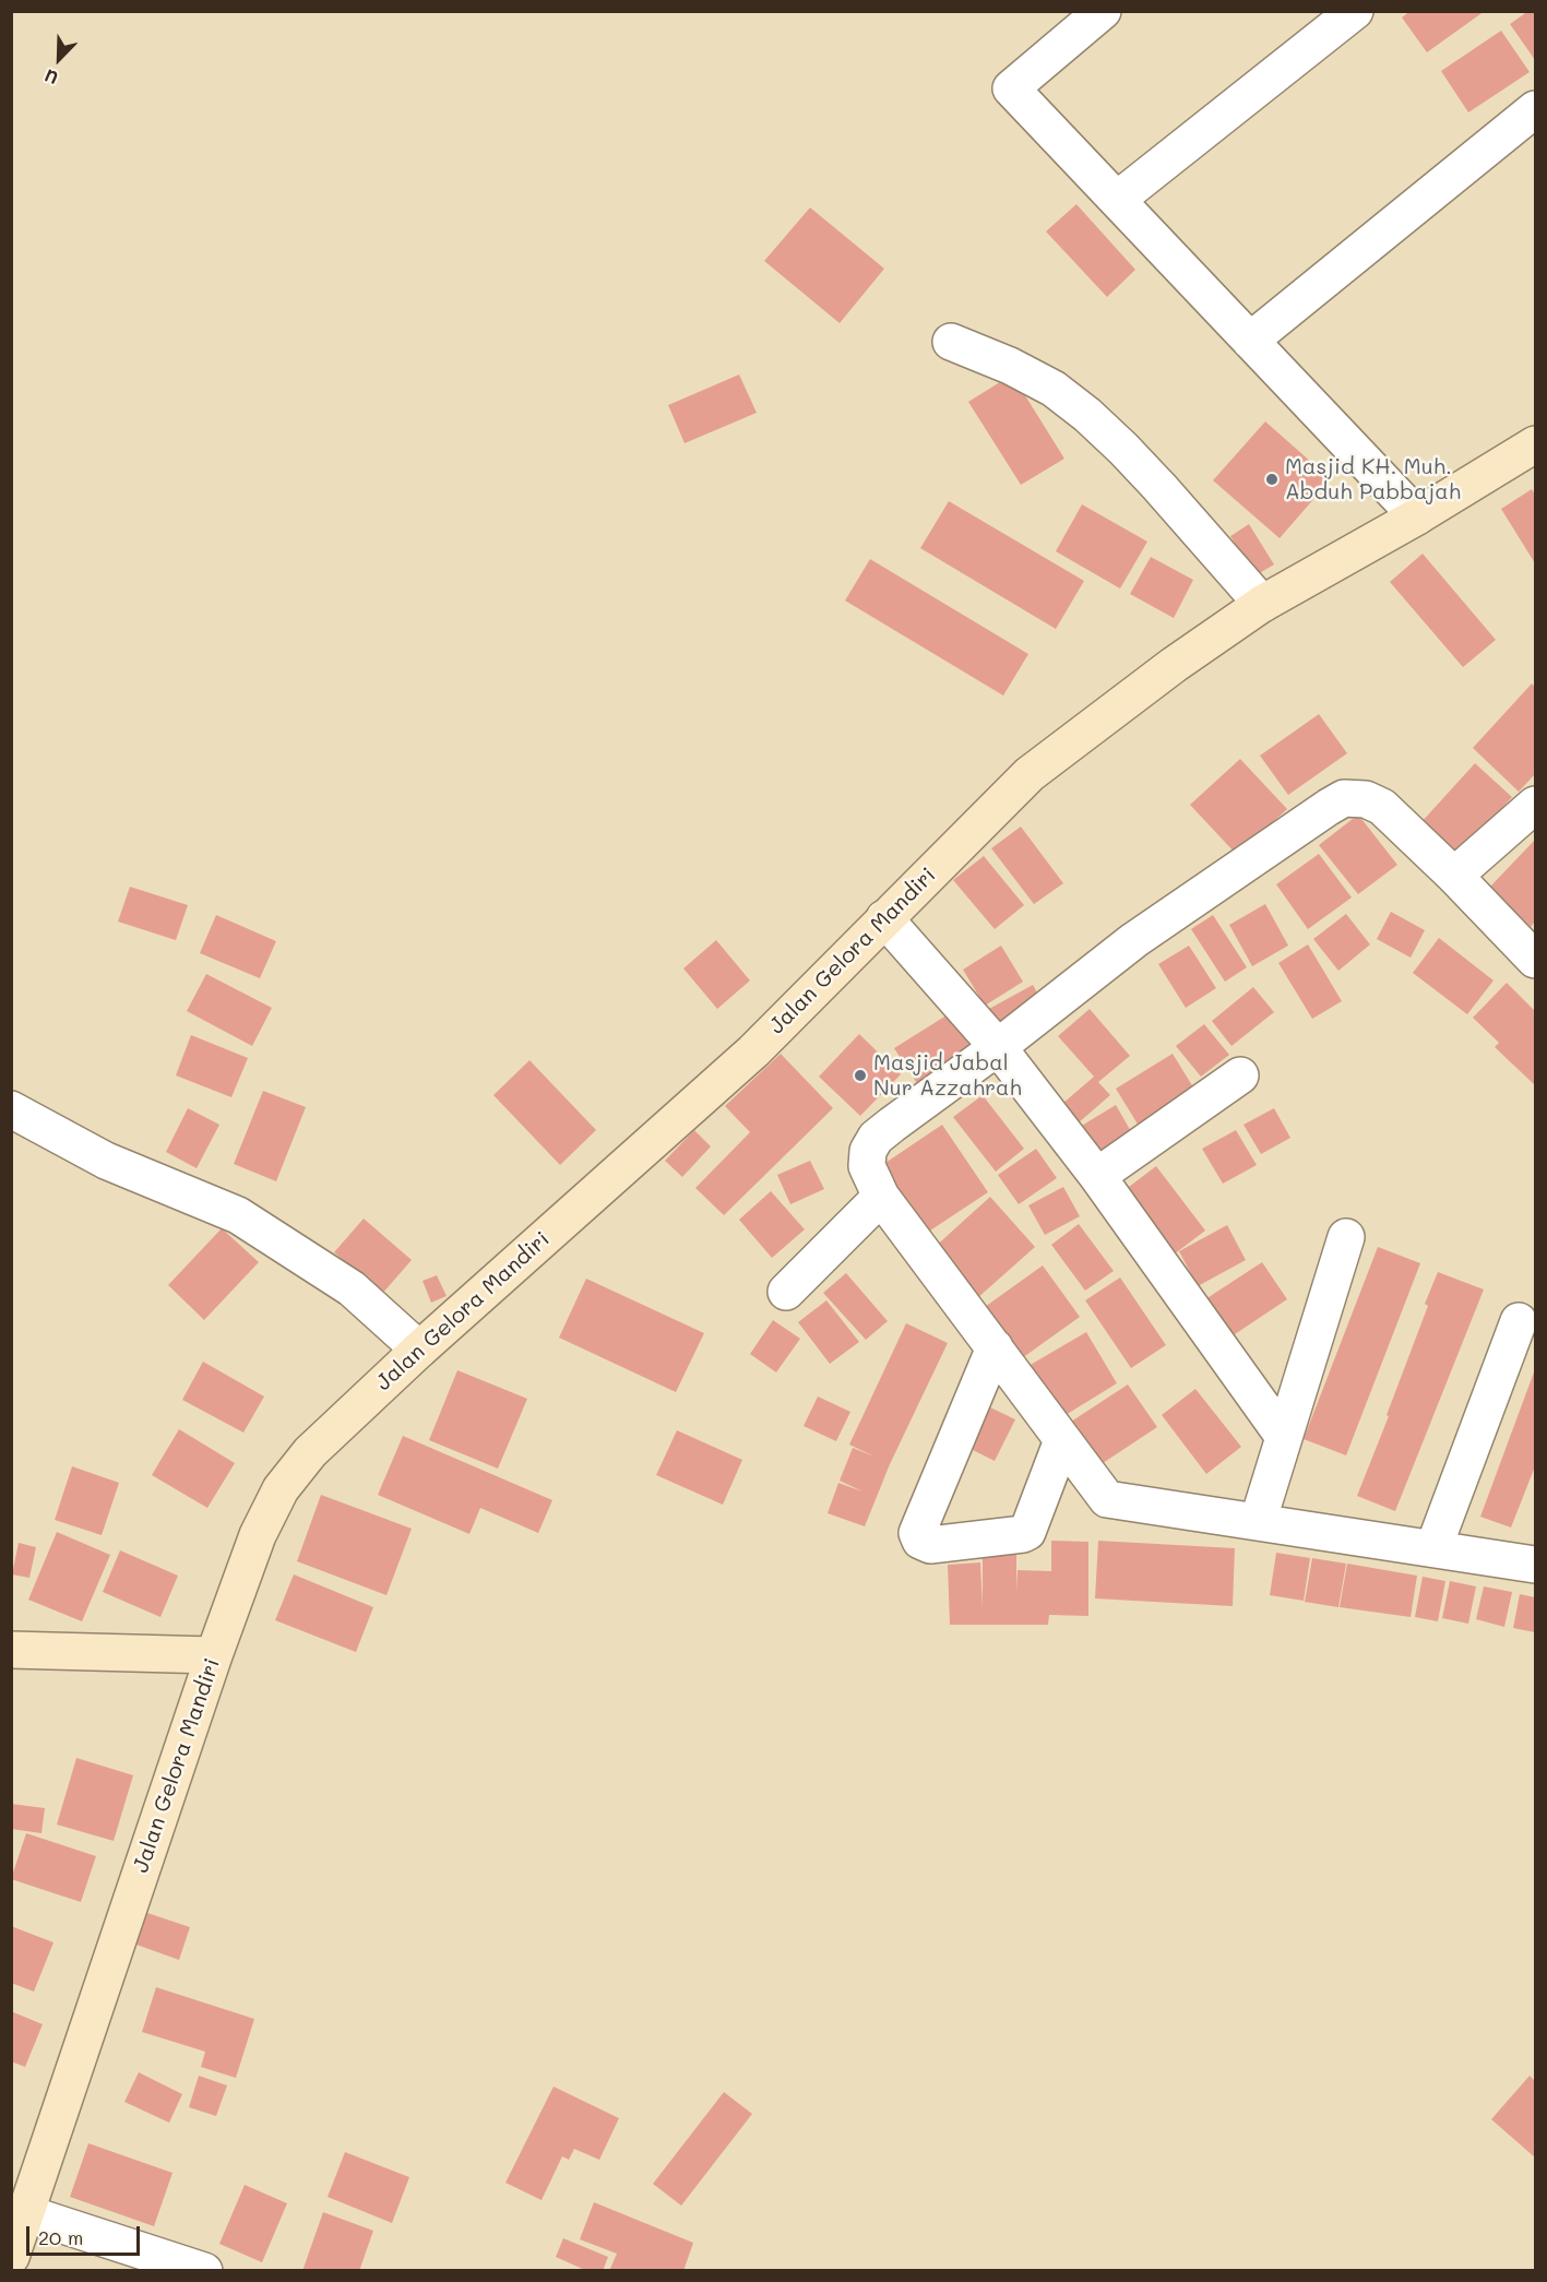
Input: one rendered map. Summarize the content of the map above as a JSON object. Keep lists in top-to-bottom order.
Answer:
{
  "streets": {
    "street": ["Jalan Gelora Mandiri"]
  },
  "places": ["Masjid KH. Muh. Abduh Pabbajah", "Masjid Jabal Nur Azzahrah"],
  "scale_bar": "20 m",
  "north": "bottom left"
}
